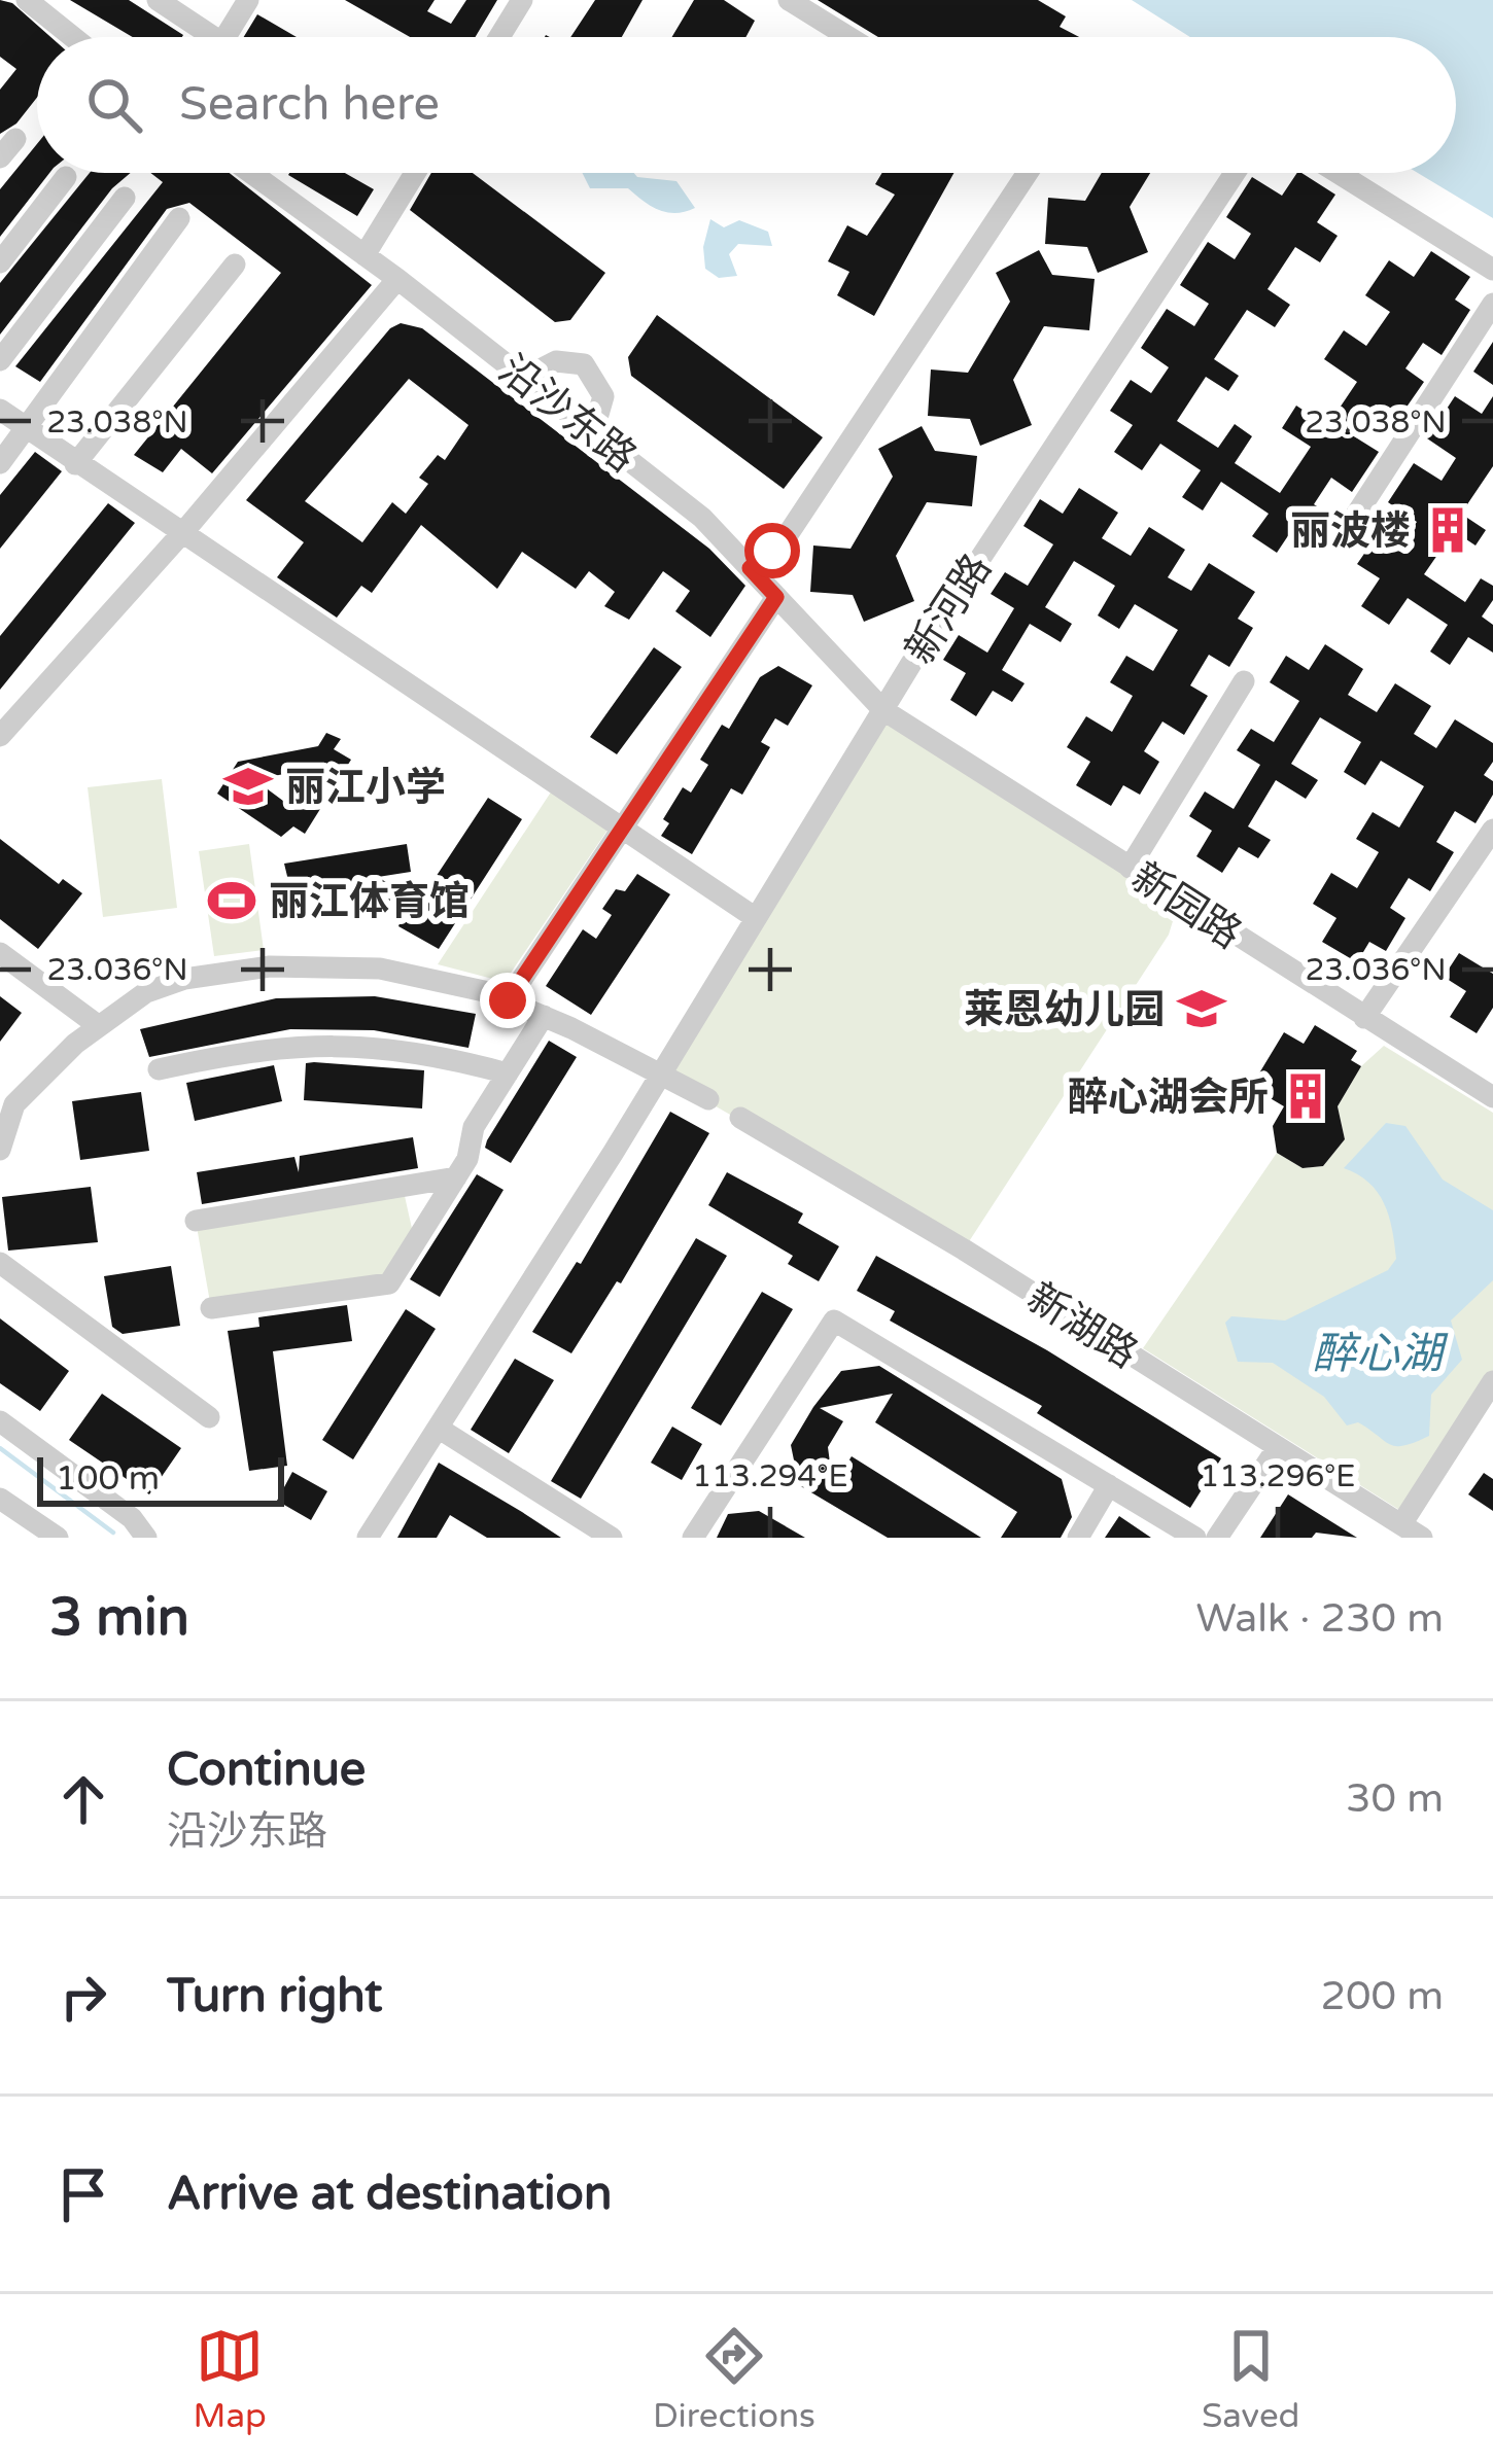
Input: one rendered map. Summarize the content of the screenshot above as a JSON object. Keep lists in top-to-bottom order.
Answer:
{
  "streets": {
    "street": [
      "沿沙东路",
      "新河路",
      "新园路",
      "新湖路"
    ]
  },
  "crossings": [
    ["沿沙东路", "新河路"],
    ["沿沙东路", "新园路"],
    ["新河路", "新园路"]
  ],
  "water": ["醉心湖"],
  "places": {
    "building": ["丽波楼", "醉心湖会所"],
    "school or university": ["丽江小学", "莱恩幼儿园"],
    "sports": ["丽江体育馆"]
  },
  "scale_bar": "100 m",
  "page": {
    "search": "Search here",
    "scale": "100 m",
    "heading": ["3 min", "Walk · 230 m"],
    "list": [
      ["Continue", "沿沙东路", "30 m"],
      ["Turn right", "200 m"],
      "Arrive at destination"
    ],
    "nav": ["Map", "Directions", "Saved"]
  },
  "coordinates": [
    "23.038°N",
    "23.036°N",
    "113.294°E",
    "113.296°E"
  ]
}
